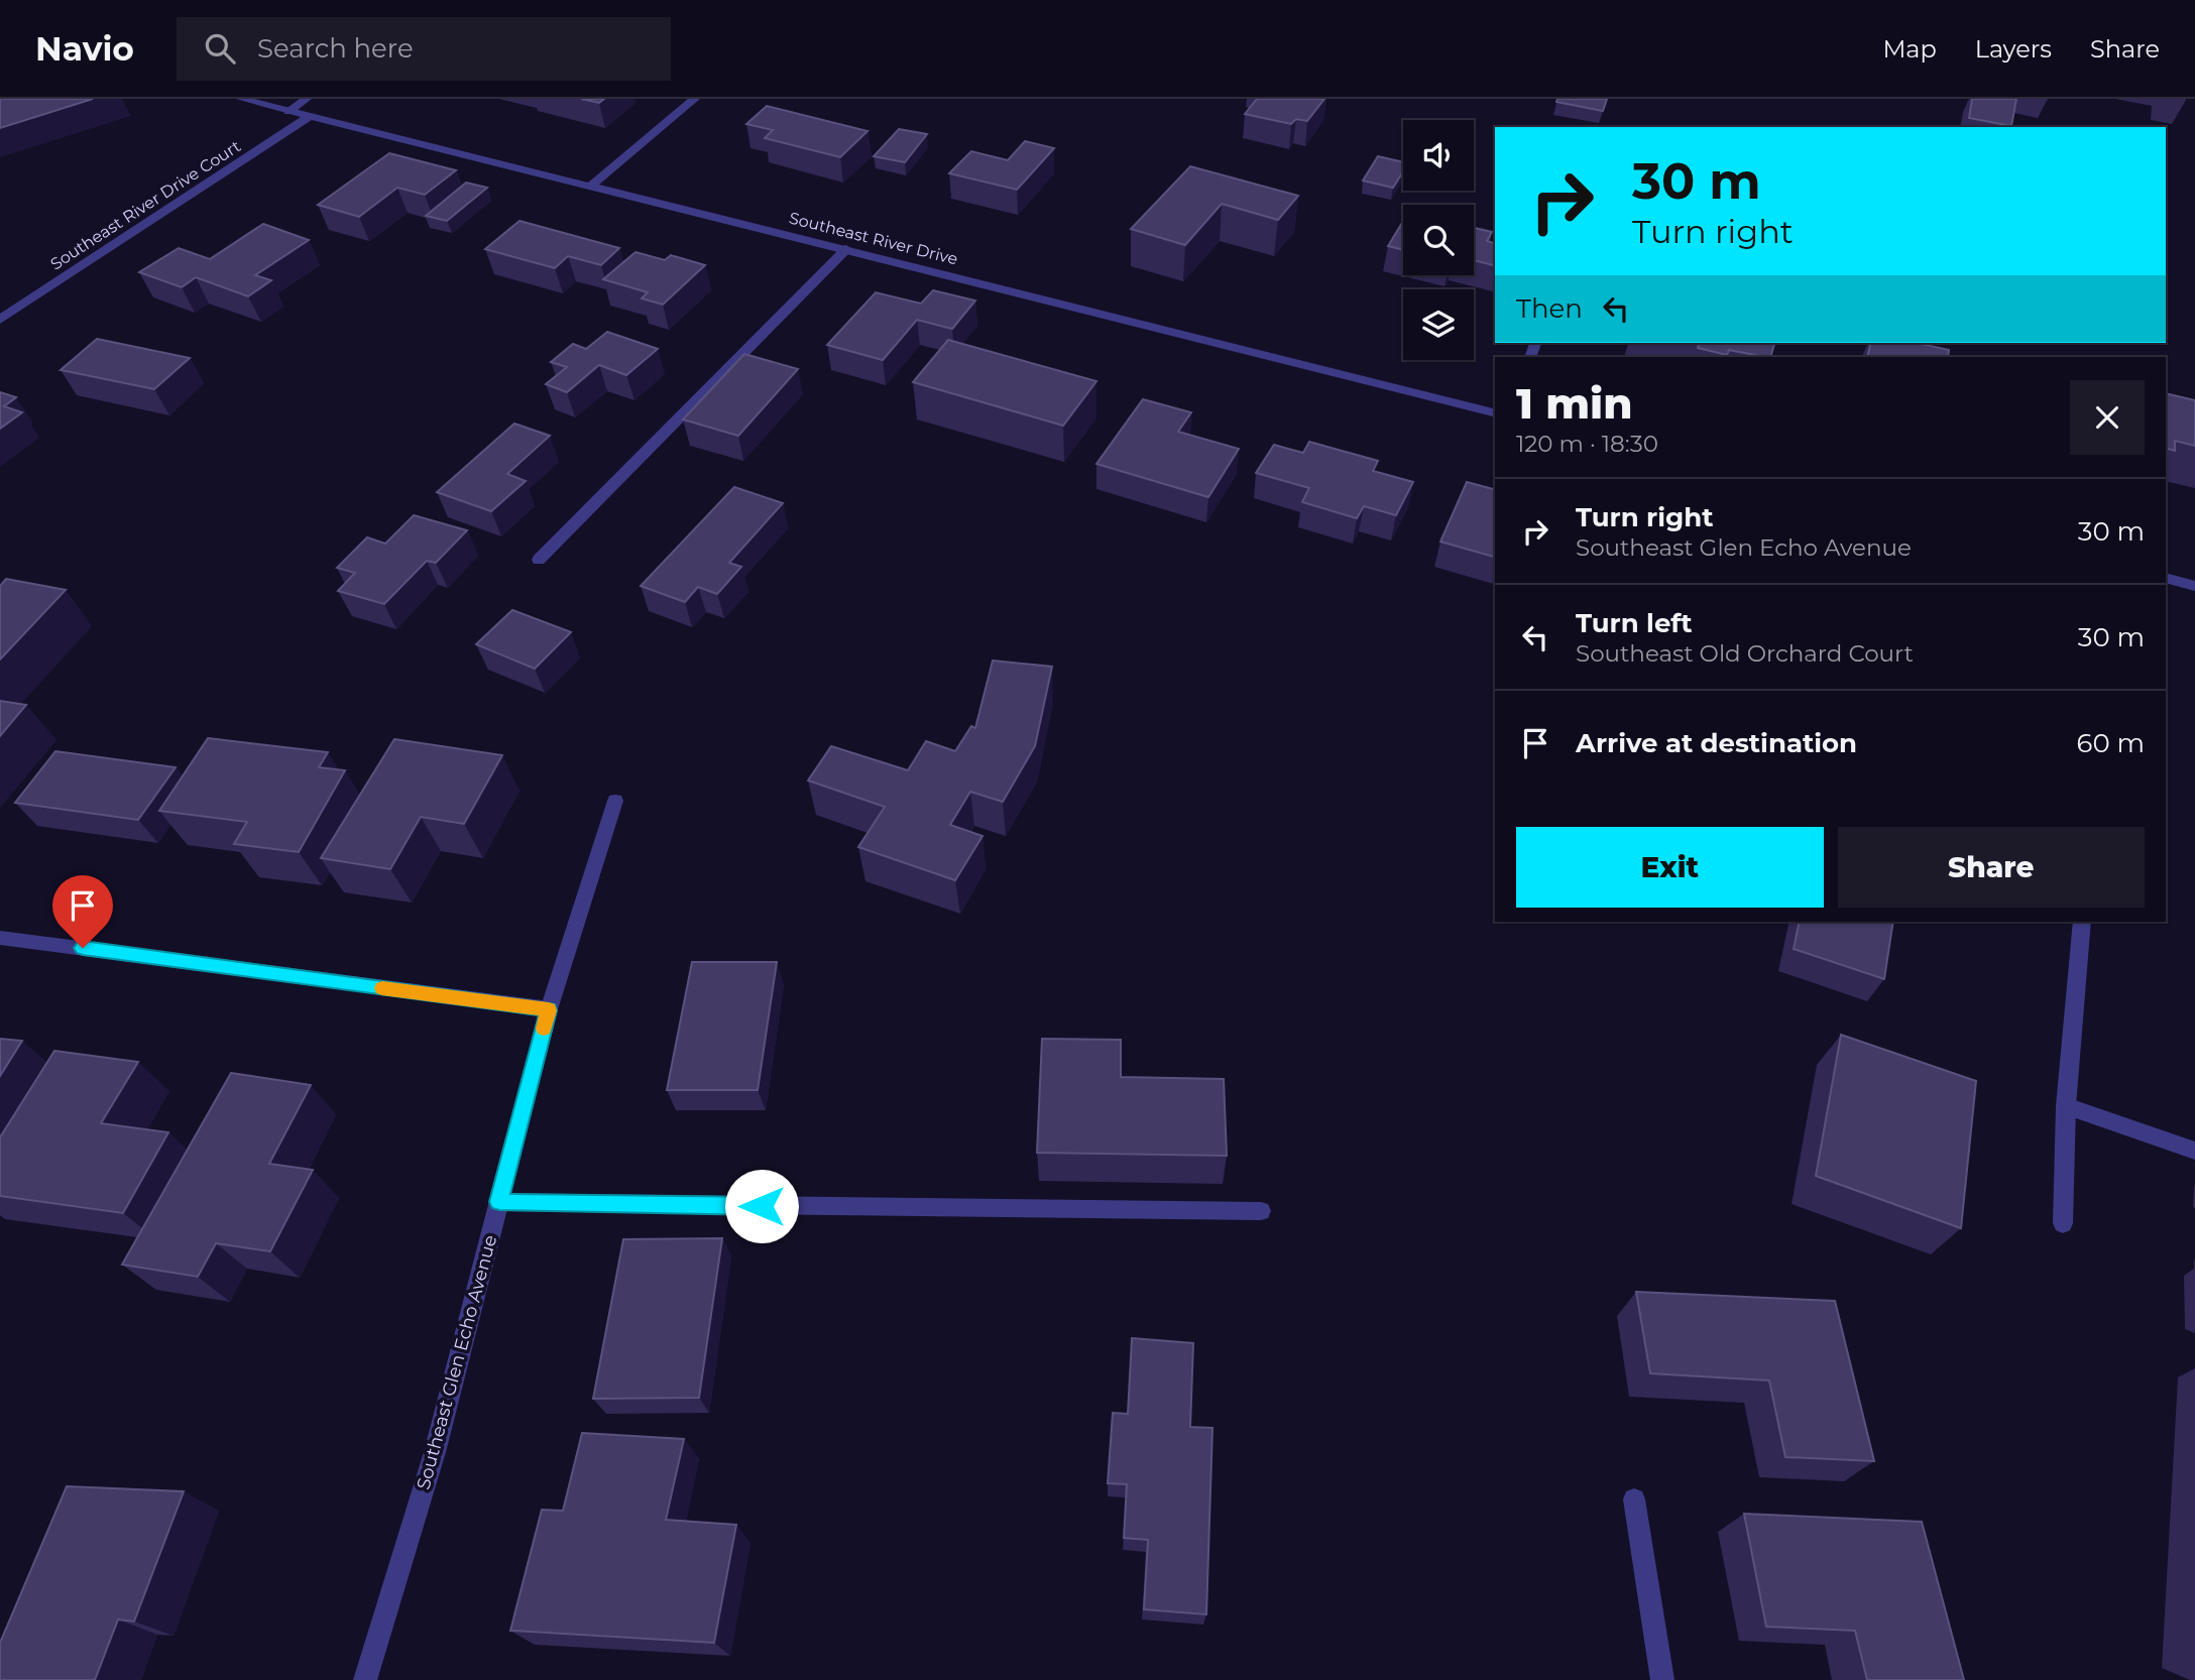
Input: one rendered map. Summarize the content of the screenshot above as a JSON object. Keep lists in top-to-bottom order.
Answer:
{
  "streets": {
    "street": ["Southeast River Drive Court", "Southeast River Drive", "Southeast Glen Echo Avenue"]
  },
  "crossings": [
    ["Southeast River Drive Court", "Southeast River Drive"]
  ],
  "page": {
    "header": "Navio",
    "search": "Search here",
    "nav": ["Map", "Layers", "Share"],
    "turn": ["30 m", "Turn right"],
    "then": "Then",
    "heading": ["1 min", "120 m · 18:30"],
    "list": [
      {
        "name": "Turn right",
        "note": "Southeast Glen Echo Avenue",
        "value": "30 m"
      },
      {
        "name": "Turn left",
        "note": "Southeast Old Orchard Court",
        "value": "30 m"
      },
      {
        "name": "Arrive at destination",
        "value": "60 m"
      }
    ],
    "buttons": ["Exit", "Share"]
  }
}
